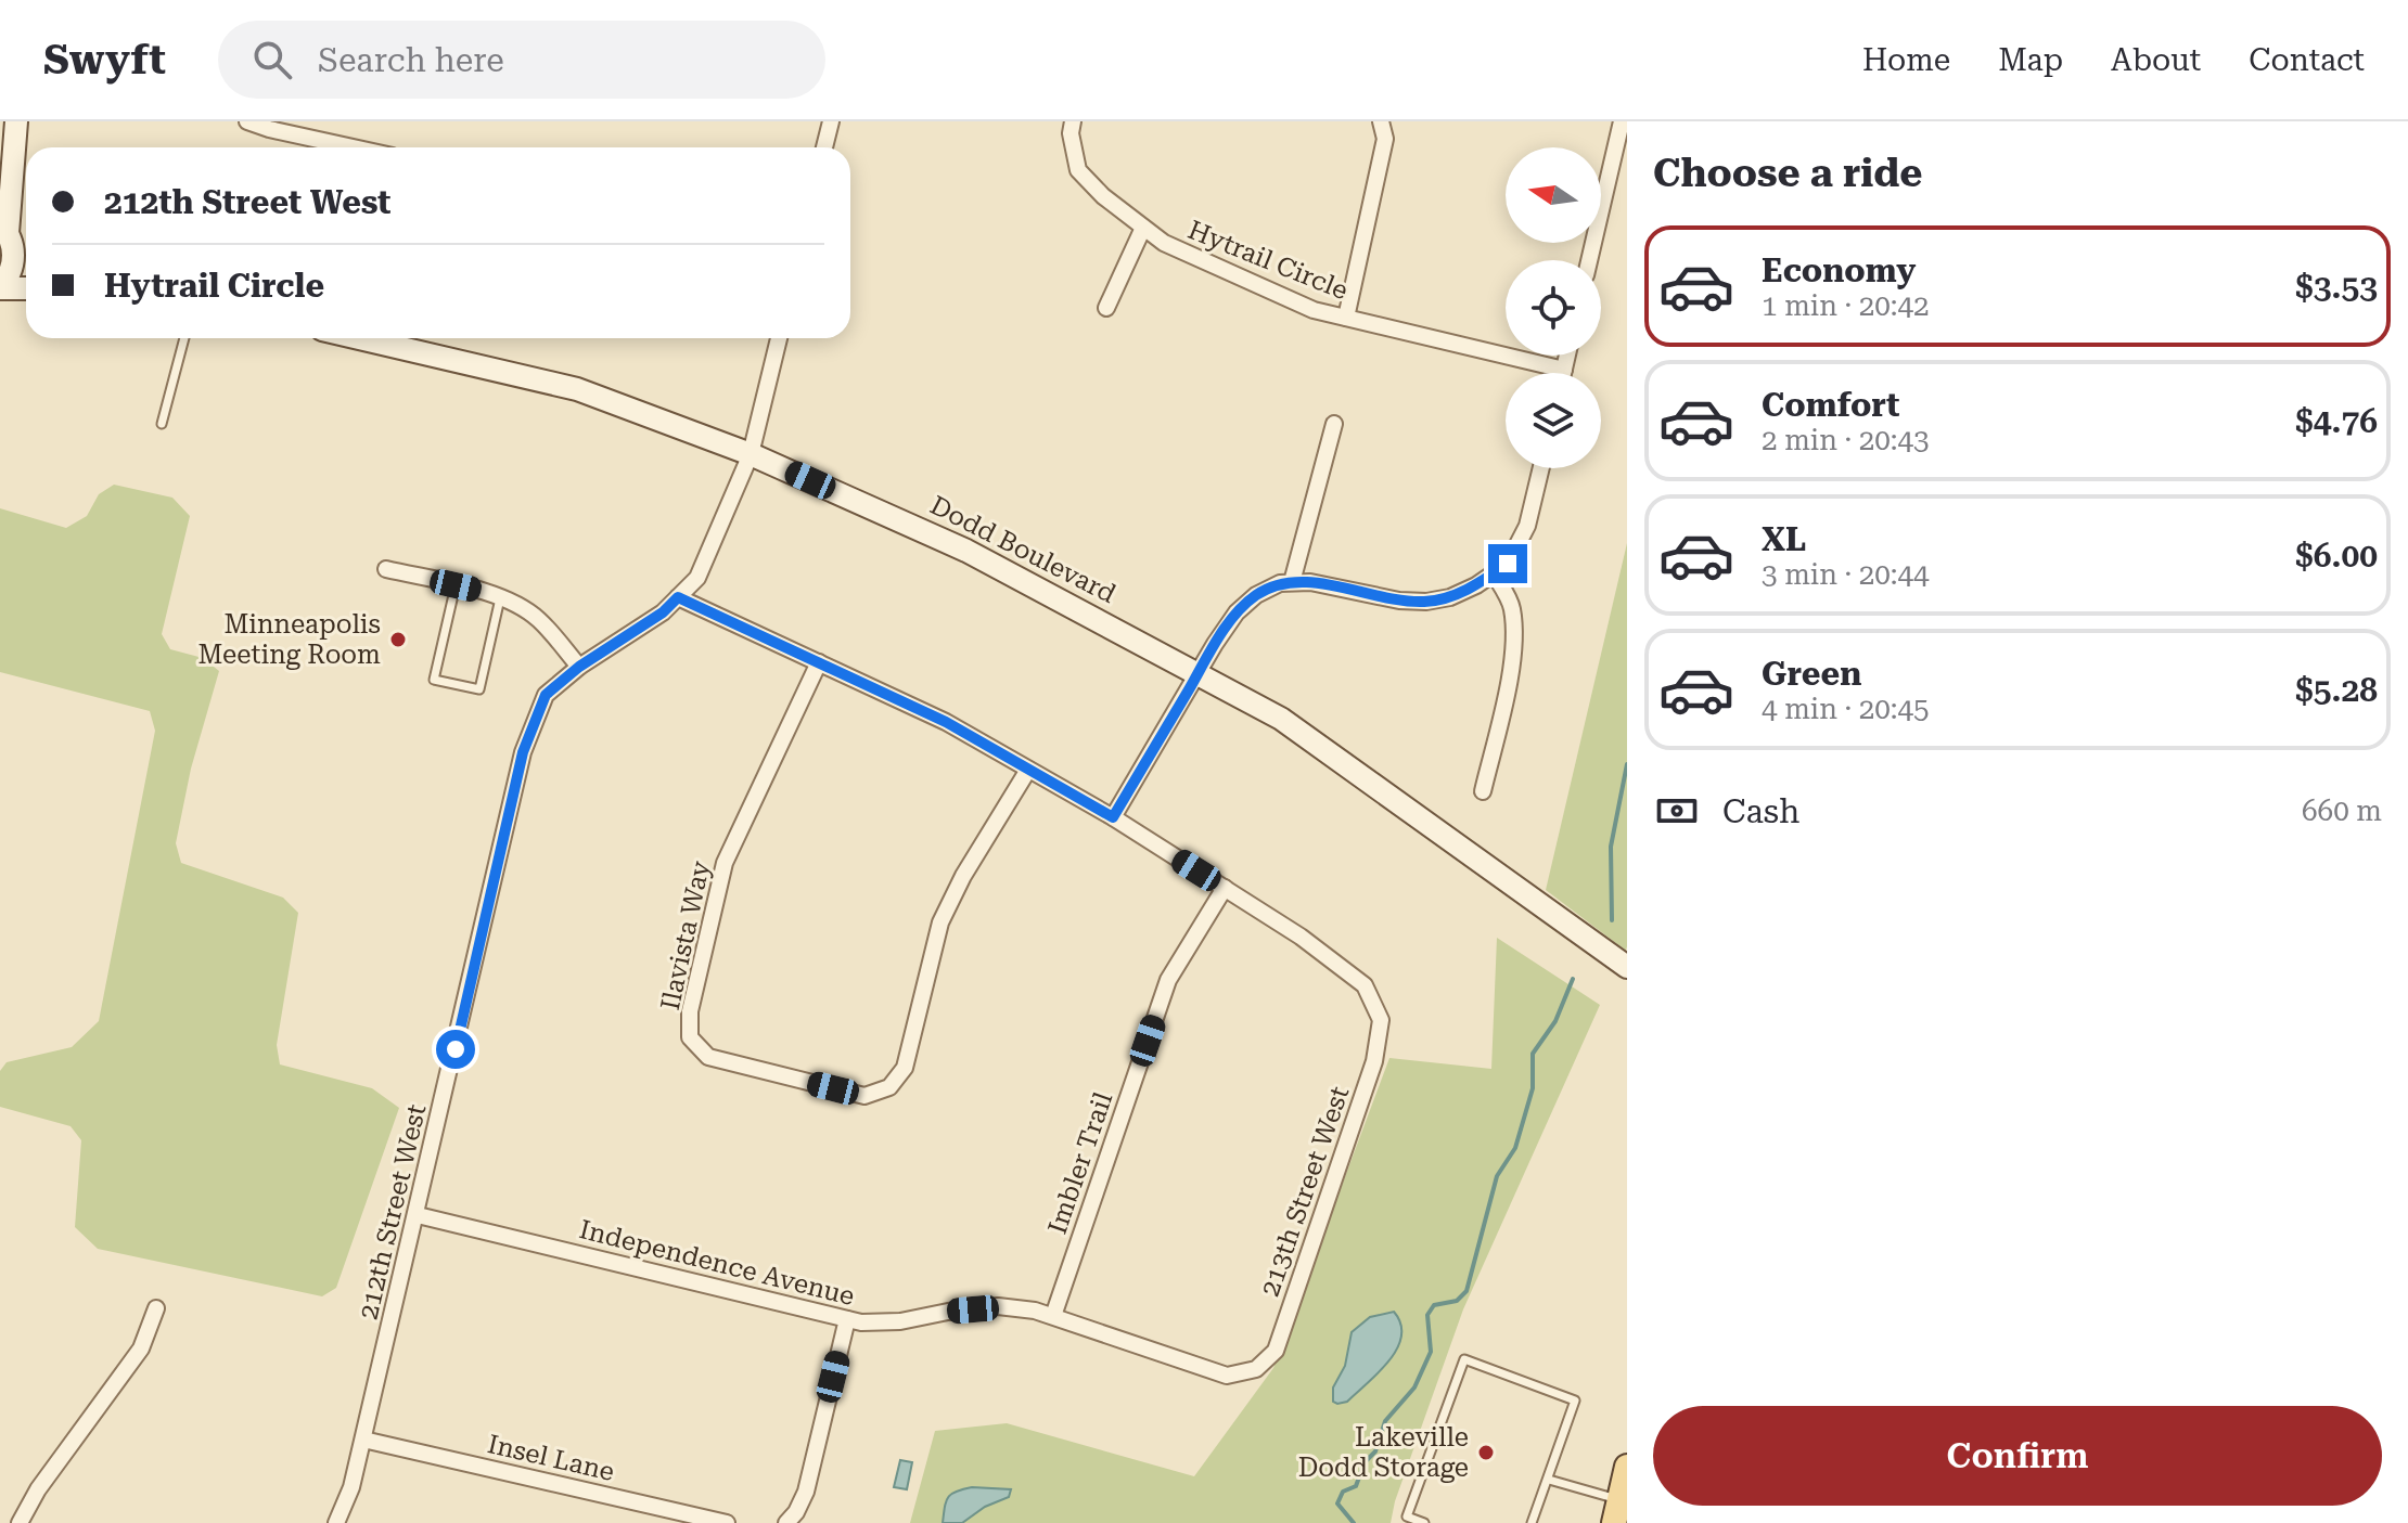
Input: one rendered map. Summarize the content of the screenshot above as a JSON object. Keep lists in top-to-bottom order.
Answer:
{
  "streets": {
    "main road": ["Dodd Boulevard"],
    "street": [
      "Hytrail Circle",
      "Ilavista Way",
      "Imbler Trail",
      "213th Street West",
      "212th Street West",
      "Independence Avenue",
      "Insel Lane"
    ]
  },
  "crossings": [
    ["Dodd Boulevard", "212th Street West"],
    ["Imbler Trail", "213th Street West"],
    ["Imbler Trail", "Independence Avenue"],
    ["213th Street West", "Independence Avenue"],
    ["212th Street West", "Independence Avenue"],
    ["212th Street West", "Insel Lane"]
  ],
  "places": ["Minneapolis Meeting Room", "Lakeville Dodd Storage"],
  "north": "left",
  "page": {
    "header": "Swyft",
    "search": "Search here",
    "nav": [
      "Home",
      "Map",
      "About",
      "Contact"
    ],
    "heading": "Choose a ride",
    "banner": ["212th Street West", "Hytrail Circle"],
    "list": [
      {
        "name": "Economy",
        "note": "1 min · 20:42",
        "value": "$3.53"
      },
      {
        "name": "Comfort",
        "note": "2 min · 20:43",
        "value": "$4.76"
      },
      {
        "name": "XL",
        "note": "3 min · 20:44",
        "value": "$6.00"
      },
      {
        "name": "Green",
        "note": "4 min · 20:45",
        "value": "$5.28"
      }
    ],
    "pay": ["Cash", "660 m"],
    "buttons": "Confirm"
  }
}
